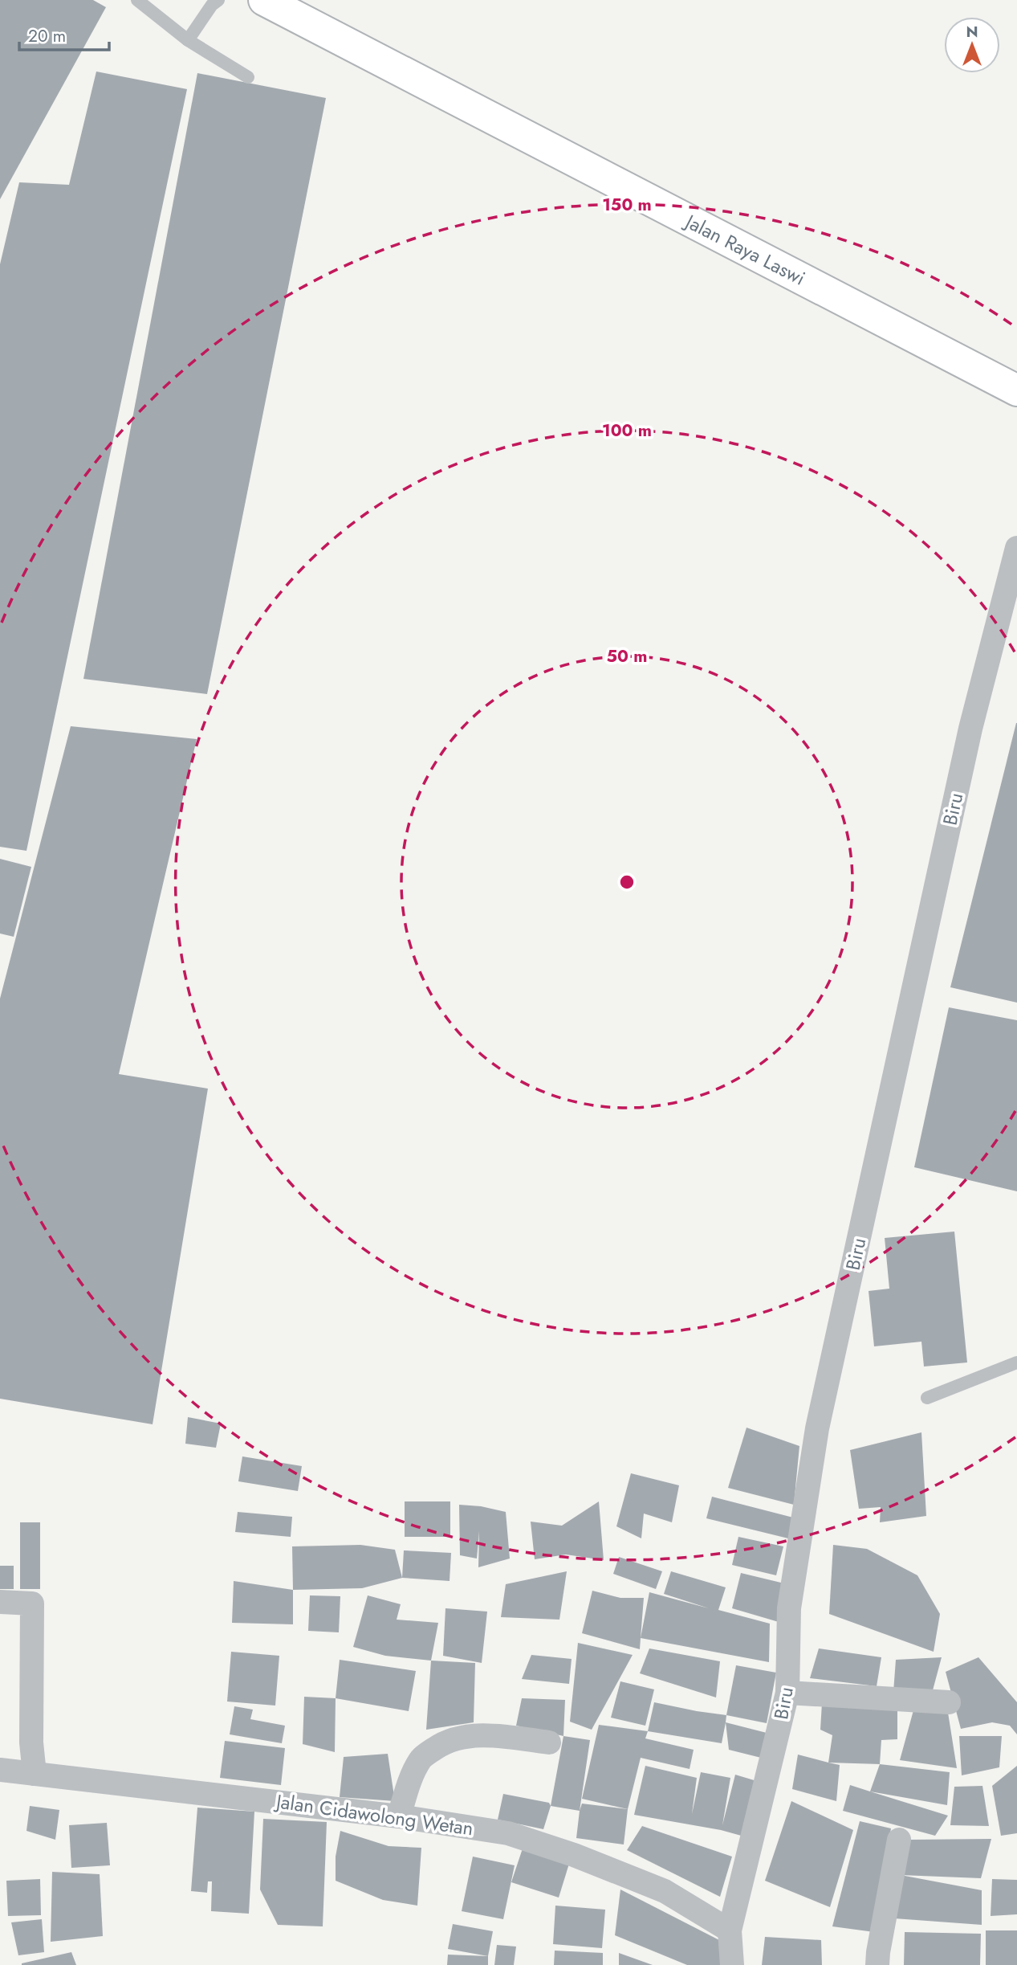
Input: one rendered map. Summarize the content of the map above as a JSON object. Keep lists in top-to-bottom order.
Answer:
{
  "streets": {
    "main road": ["Jalan Raya Laswi"],
    "street": ["Biru", "Jalan Cidawolong Wetan"]
  },
  "crossings": [
    ["Biru", "Jalan Cidawolong Wetan"]
  ],
  "scale_bar": "20 m",
  "north": "top",
  "rings": ["150 m", "100 m", "50 m"]
}
